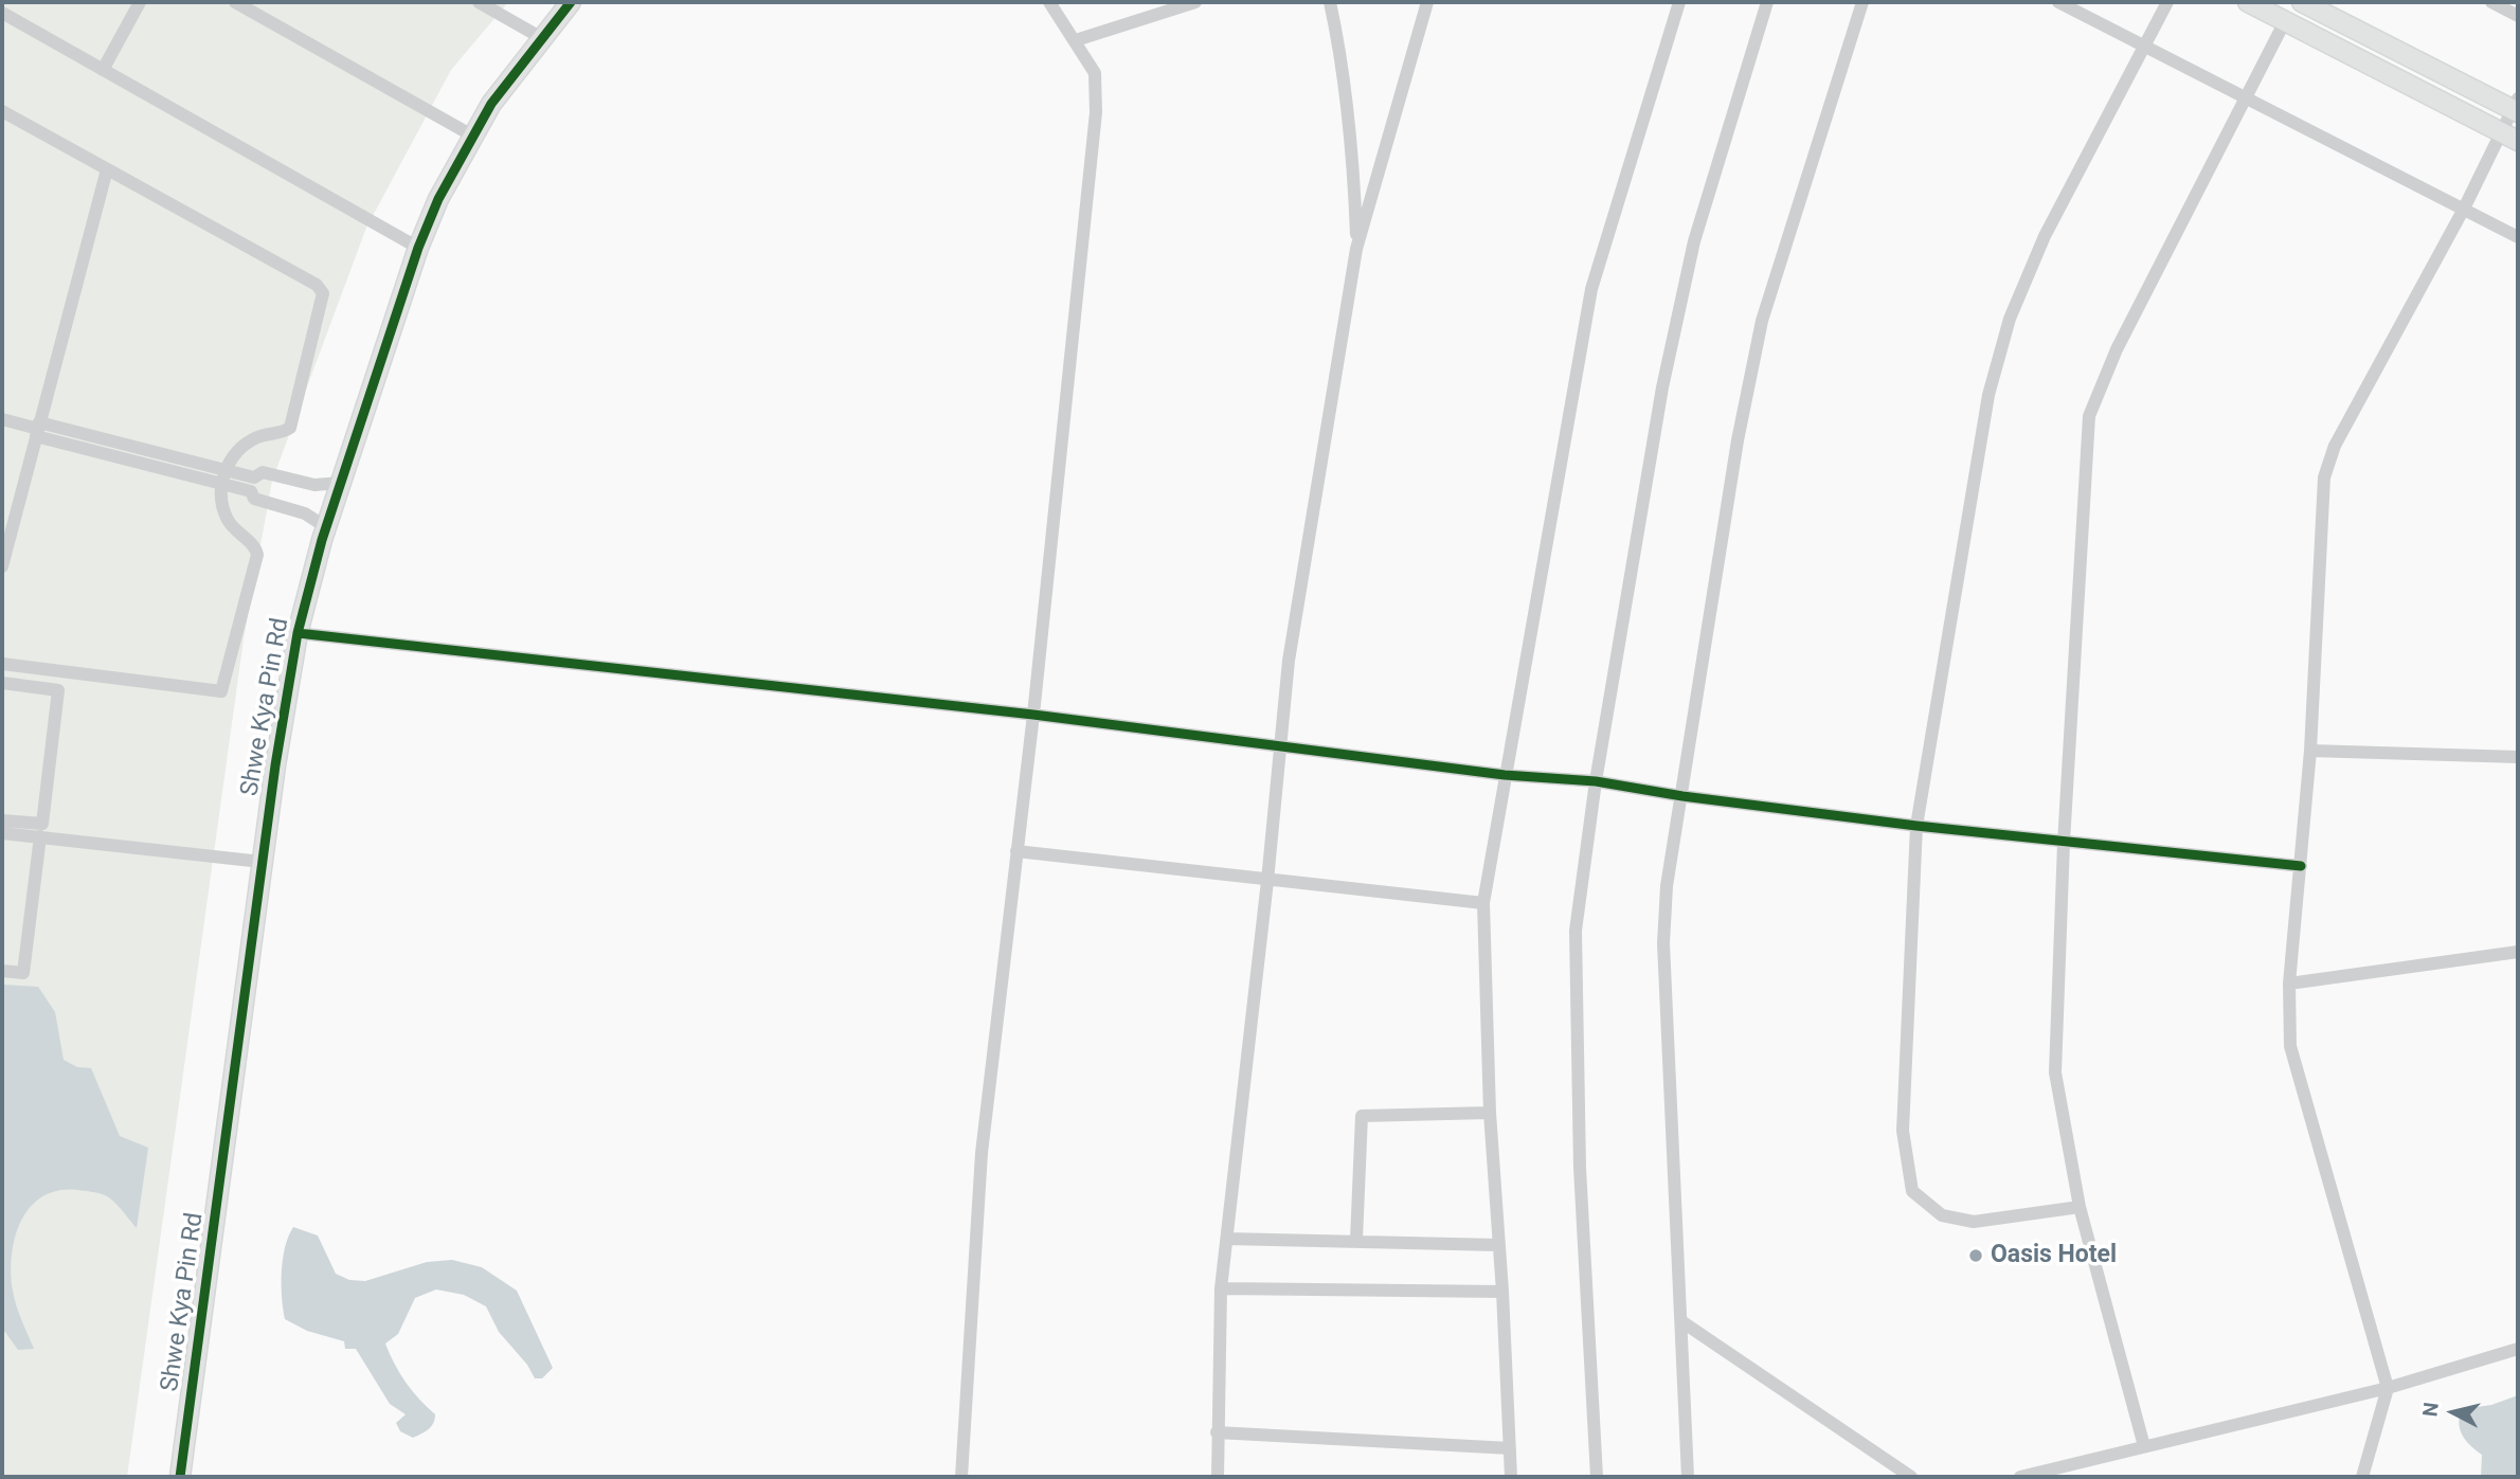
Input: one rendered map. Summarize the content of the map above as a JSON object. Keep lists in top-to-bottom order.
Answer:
{
  "streets": {
    "street": ["Shwe Kya Pin Rd"]
  },
  "places": ["Oasis Hotel"],
  "north": "left"
}
